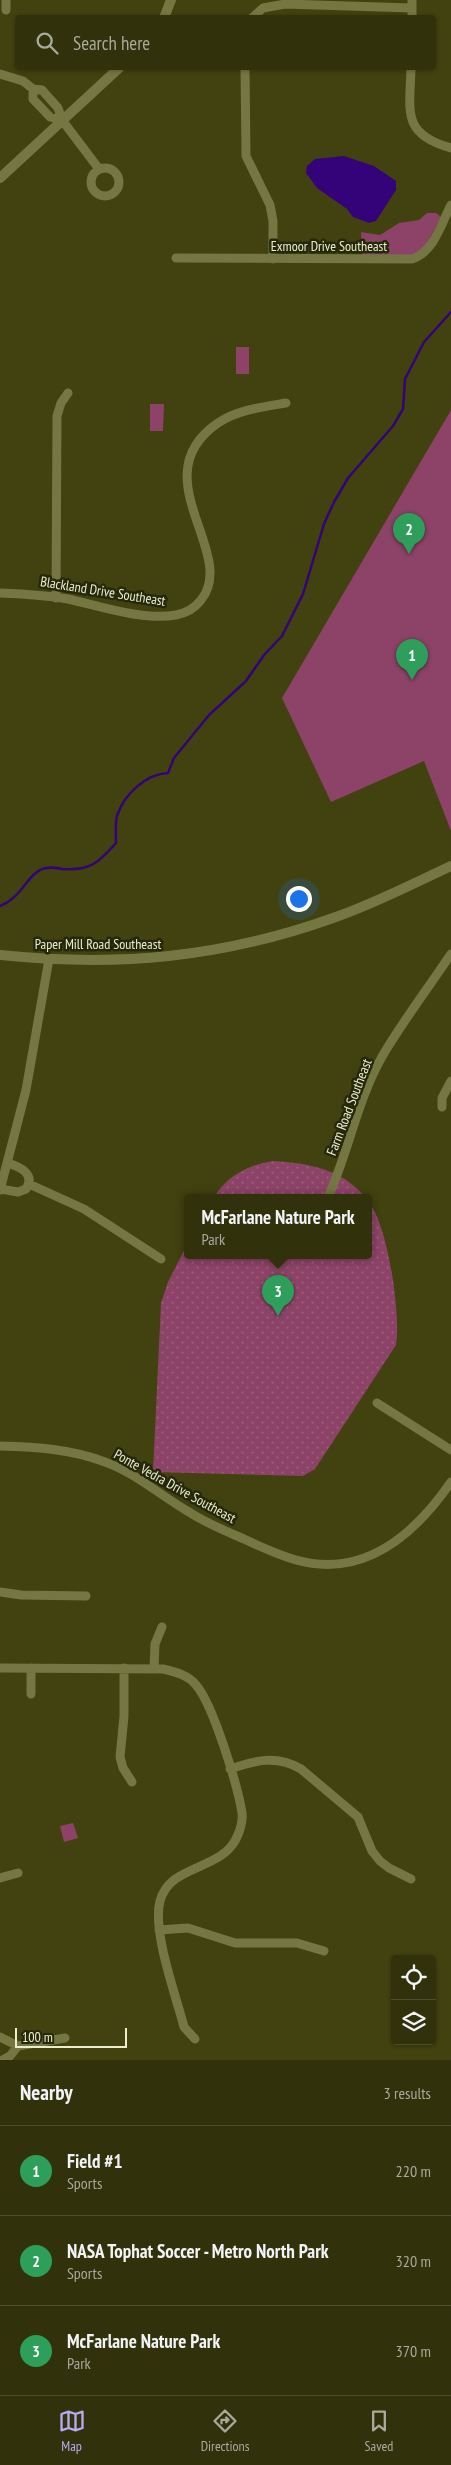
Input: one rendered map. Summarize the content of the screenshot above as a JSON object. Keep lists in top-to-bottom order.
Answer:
{
  "streets": {
    "street": [
      "Exmoor Drive Southeast",
      "Blackland Drive Southeast",
      "Paper Mill Road Southeast",
      "Farm Road Southeast",
      "Ponte Vedra Drive Southeast"
    ]
  },
  "scale_bar": "100 m",
  "page": {
    "search": "Search here",
    "pins": ["2", "1", "3"],
    "popup": ["McFarlane Nature Park", "Park"],
    "scale": "100 m",
    "heading": ["Nearby", "3 results"],
    "list": [
      {
        "mark": "1",
        "name": "Field #1",
        "note": "Sports",
        "value": "220 m"
      },
      {
        "mark": "2",
        "name": "NASA Tophat Soccer - Metro North Park",
        "note": "Sports",
        "value": "320 m"
      },
      {
        "mark": "3",
        "name": "McFarlane Nature Park",
        "note": "Park",
        "value": "370 m"
      }
    ],
    "nav": ["Map", "Directions", "Saved"]
  }
}
